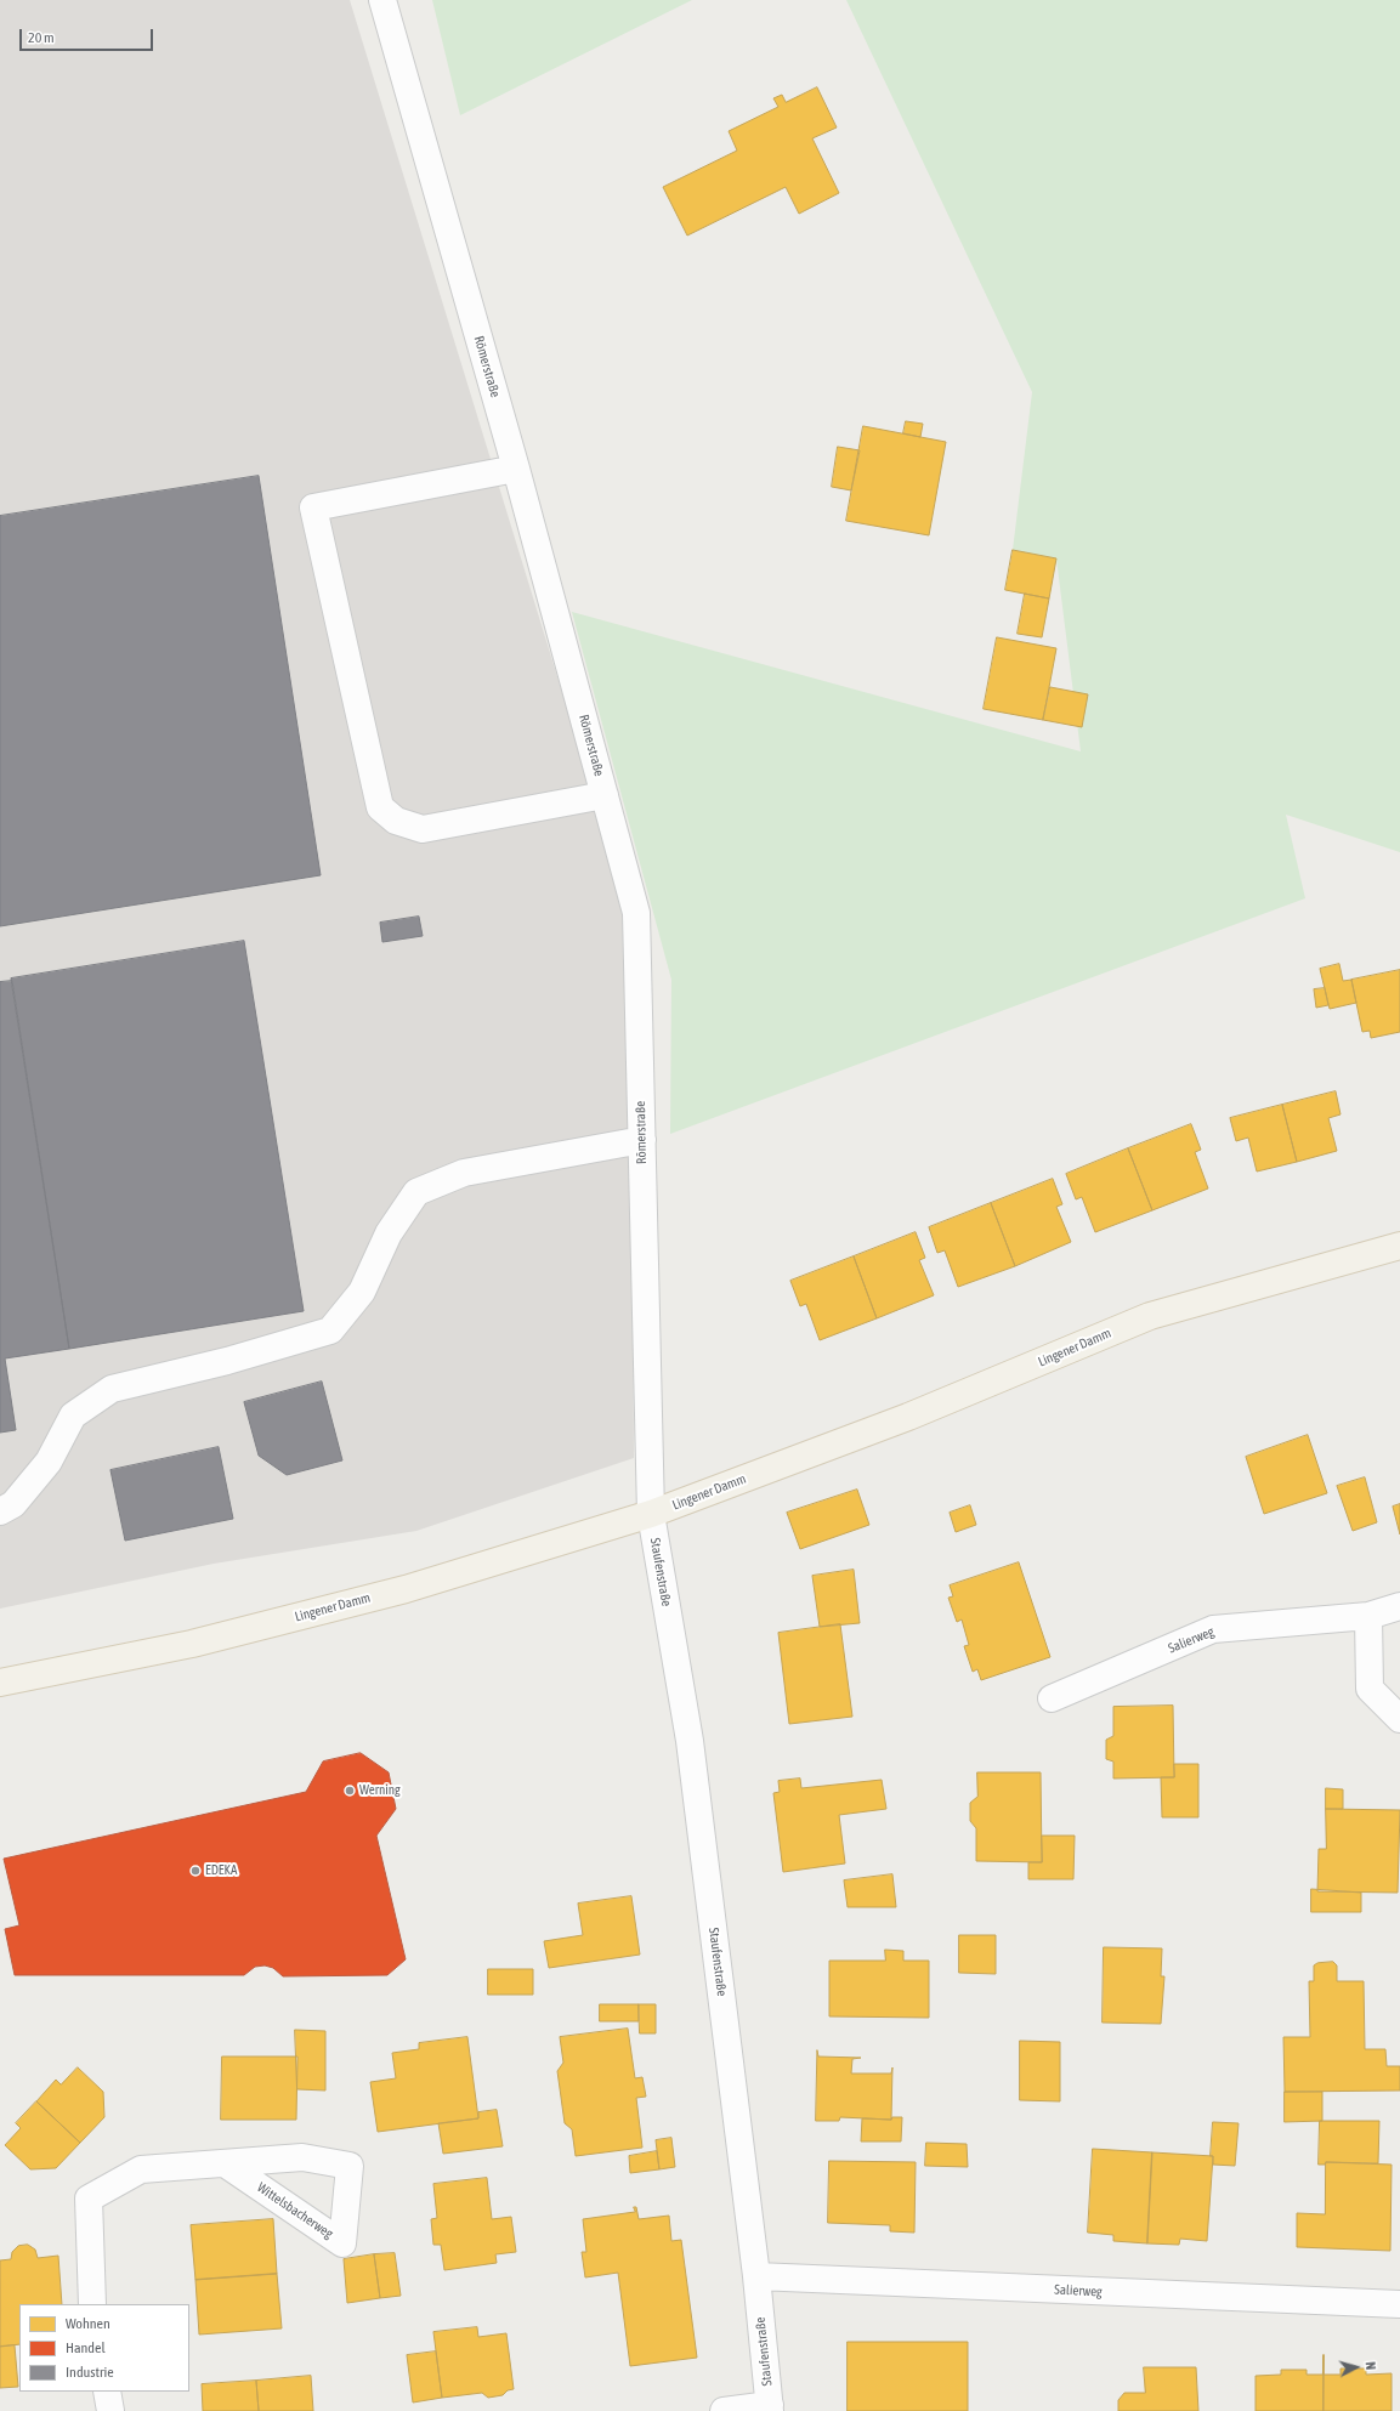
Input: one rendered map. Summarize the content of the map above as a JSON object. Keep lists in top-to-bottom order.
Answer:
{
  "streets": {
    "main road": ["Lingener Damm"],
    "street": [
      "Römerstraße",
      "Staufenstraße",
      "Salierweg",
      "Wittelsbacherweg"
    ]
  },
  "crossings": [
    ["Römerstraße", "Lingener Damm"],
    ["Römerstraße", "Staufenstraße"],
    ["Lingener Damm", "Staufenstraße"],
    ["Staufenstraße", "Salierweg"]
  ],
  "places": ["Werning", "EDEKA"],
  "legend": ["Wohnen", "Handel", "Industrie"],
  "scale_bar": "20 m",
  "north": "right"
}
